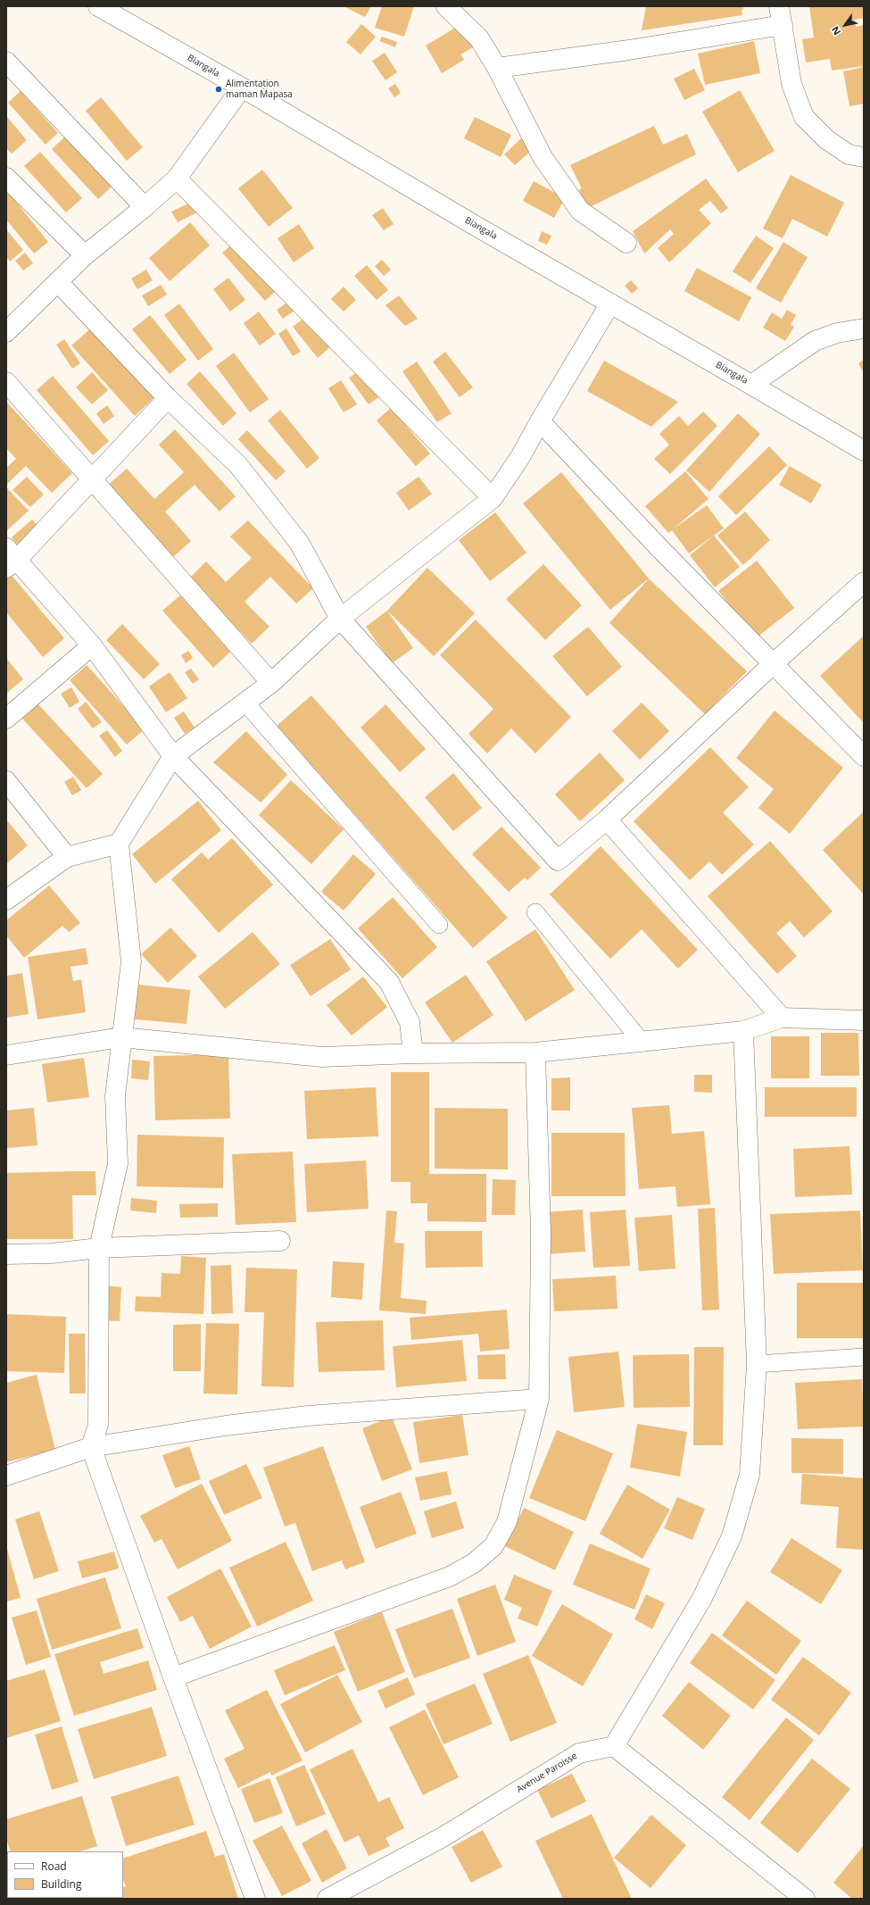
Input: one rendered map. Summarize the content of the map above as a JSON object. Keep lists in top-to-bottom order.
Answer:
{
  "streets": {
    "street": ["Biangala", "Avenue Paroisse"]
  },
  "places": ["Alimentation maman Mapasa"],
  "legend": ["Road", "Building"],
  "north": "bottom left"
}
